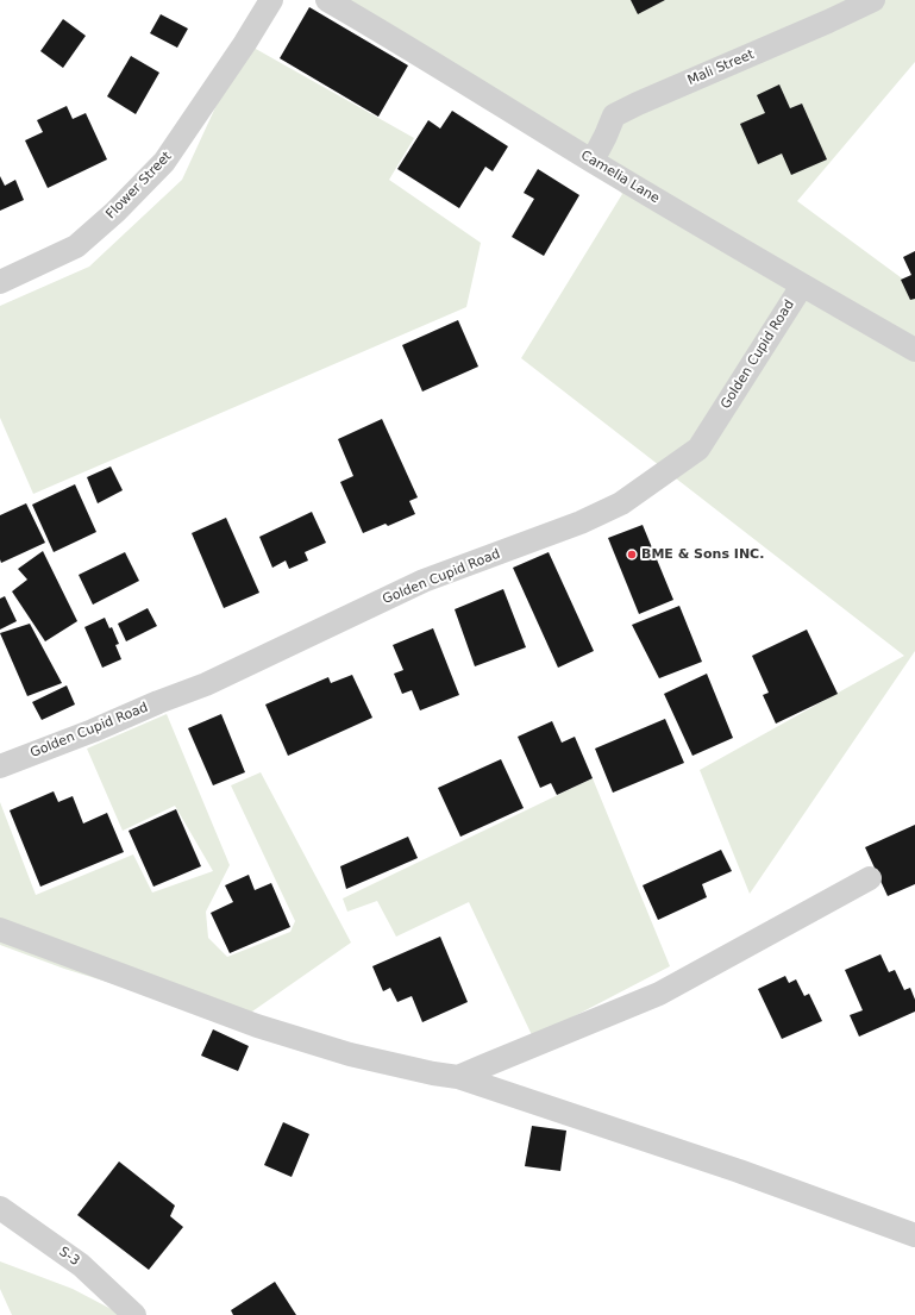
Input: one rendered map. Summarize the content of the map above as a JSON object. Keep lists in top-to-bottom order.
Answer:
{
  "streets": {
    "street": [
      "Mali Street",
      "Camelia Lane",
      "Flower Street",
      "Golden Cupid Road",
      "S-3"
    ]
  },
  "crossings": [
    ["Mali Street", "Camelia Lane"],
    ["Camelia Lane", "Golden Cupid Road"]
  ],
  "places": ["BME & Sons INC."]
}
